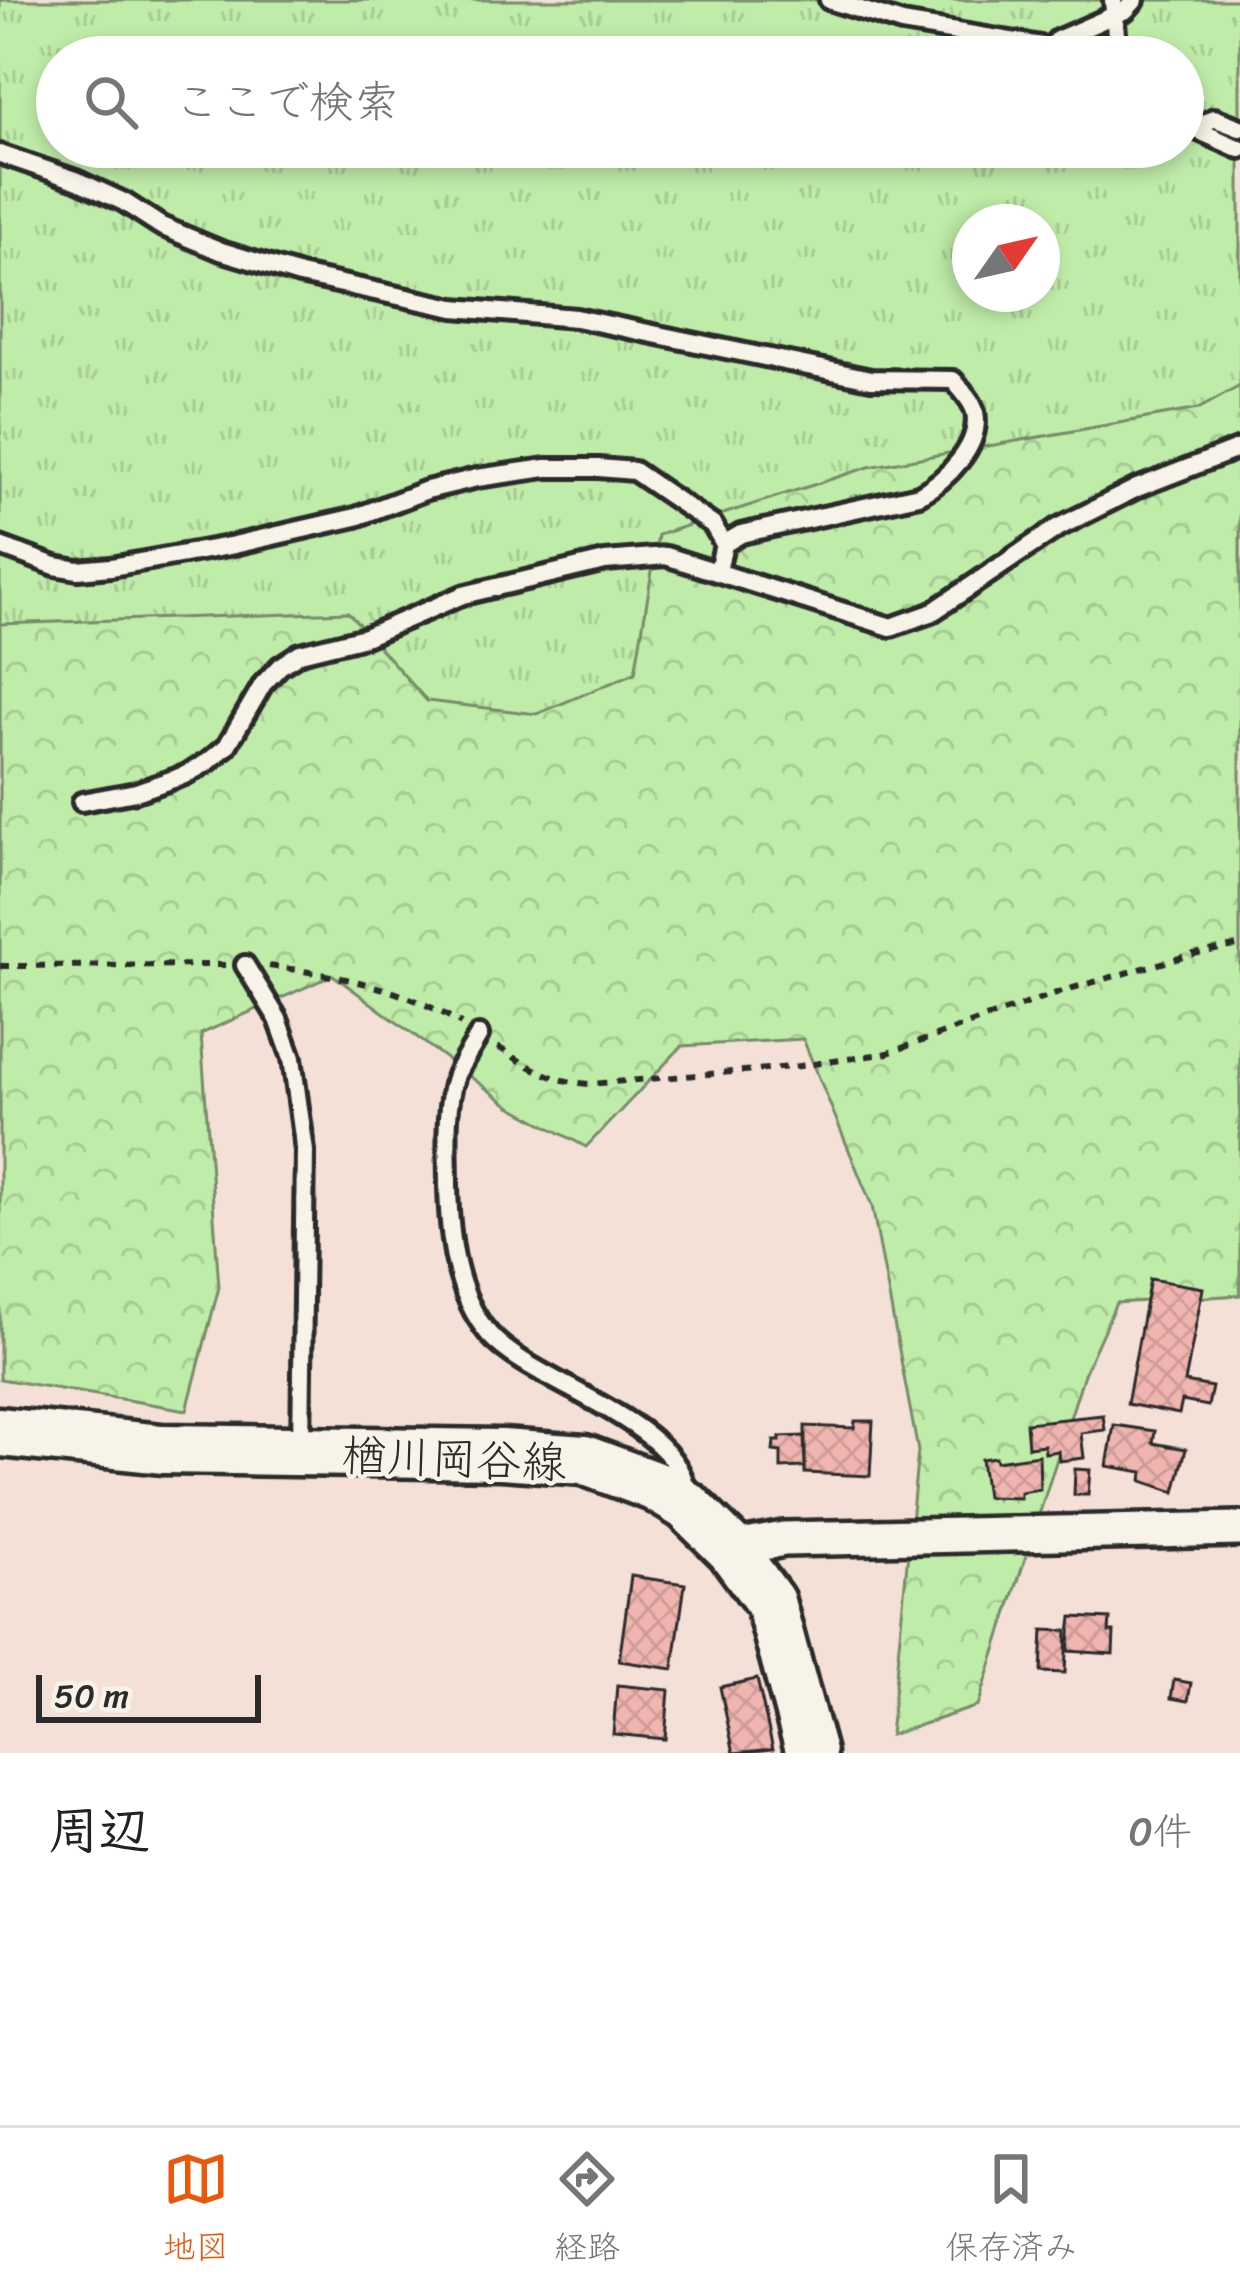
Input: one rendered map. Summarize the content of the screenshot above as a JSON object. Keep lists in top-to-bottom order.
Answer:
{
  "streets": {
    "main road": ["楢川岡谷線"]
  },
  "scale_bar": "50 m",
  "north": "top right",
  "page": {
    "search": "ここで検索",
    "scale": "50 m",
    "heading": ["周辺", "0件"],
    "nav": ["地図", "経路", "保存済み"]
  }
}
